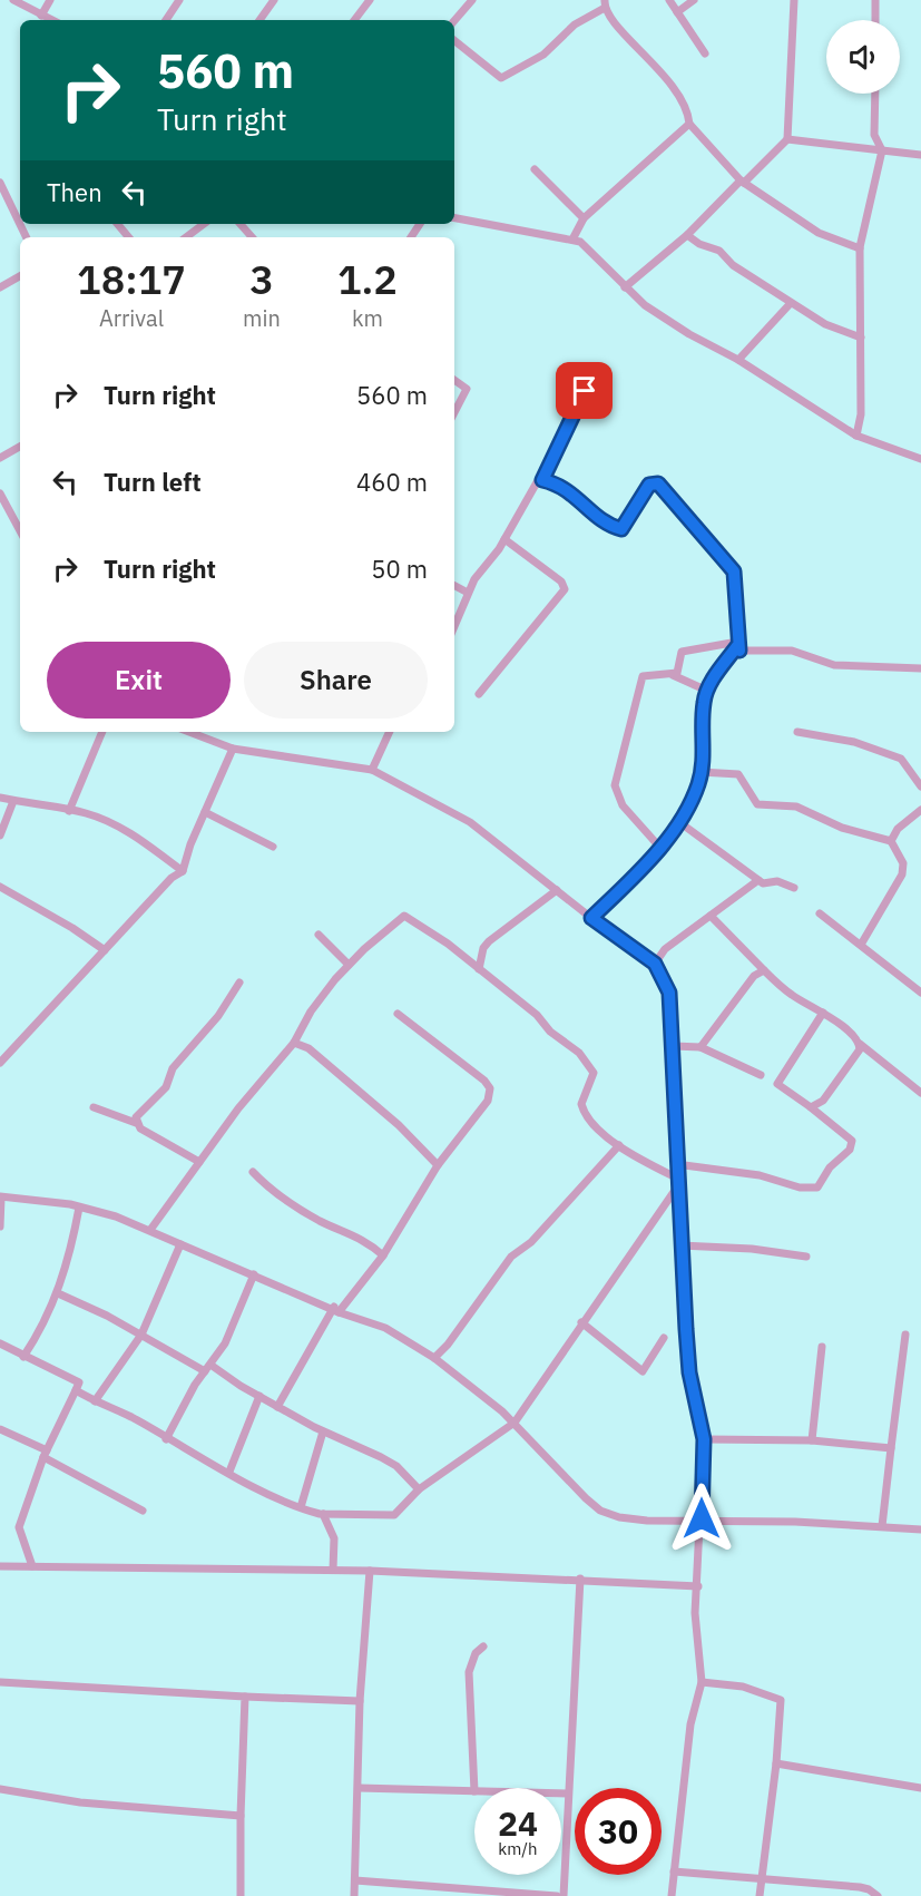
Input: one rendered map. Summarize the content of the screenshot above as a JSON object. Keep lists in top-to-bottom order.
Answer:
{
  "page": {
    "turn": ["560 m", "Turn right"],
    "then": "Then",
    "eta": [
      "18:17",
      "Arrival",
      "3",
      "min",
      "1.2",
      "km"
    ],
    "list": [
      {
        "name": "Turn right",
        "value": "560 m"
      },
      {
        "name": "Turn left",
        "value": "460 m"
      },
      {
        "name": "Turn right",
        "value": "50 m"
      }
    ],
    "buttons": ["Exit", "Share"],
    "speed": "24 km/h",
    "limit": "30"
  }
}
